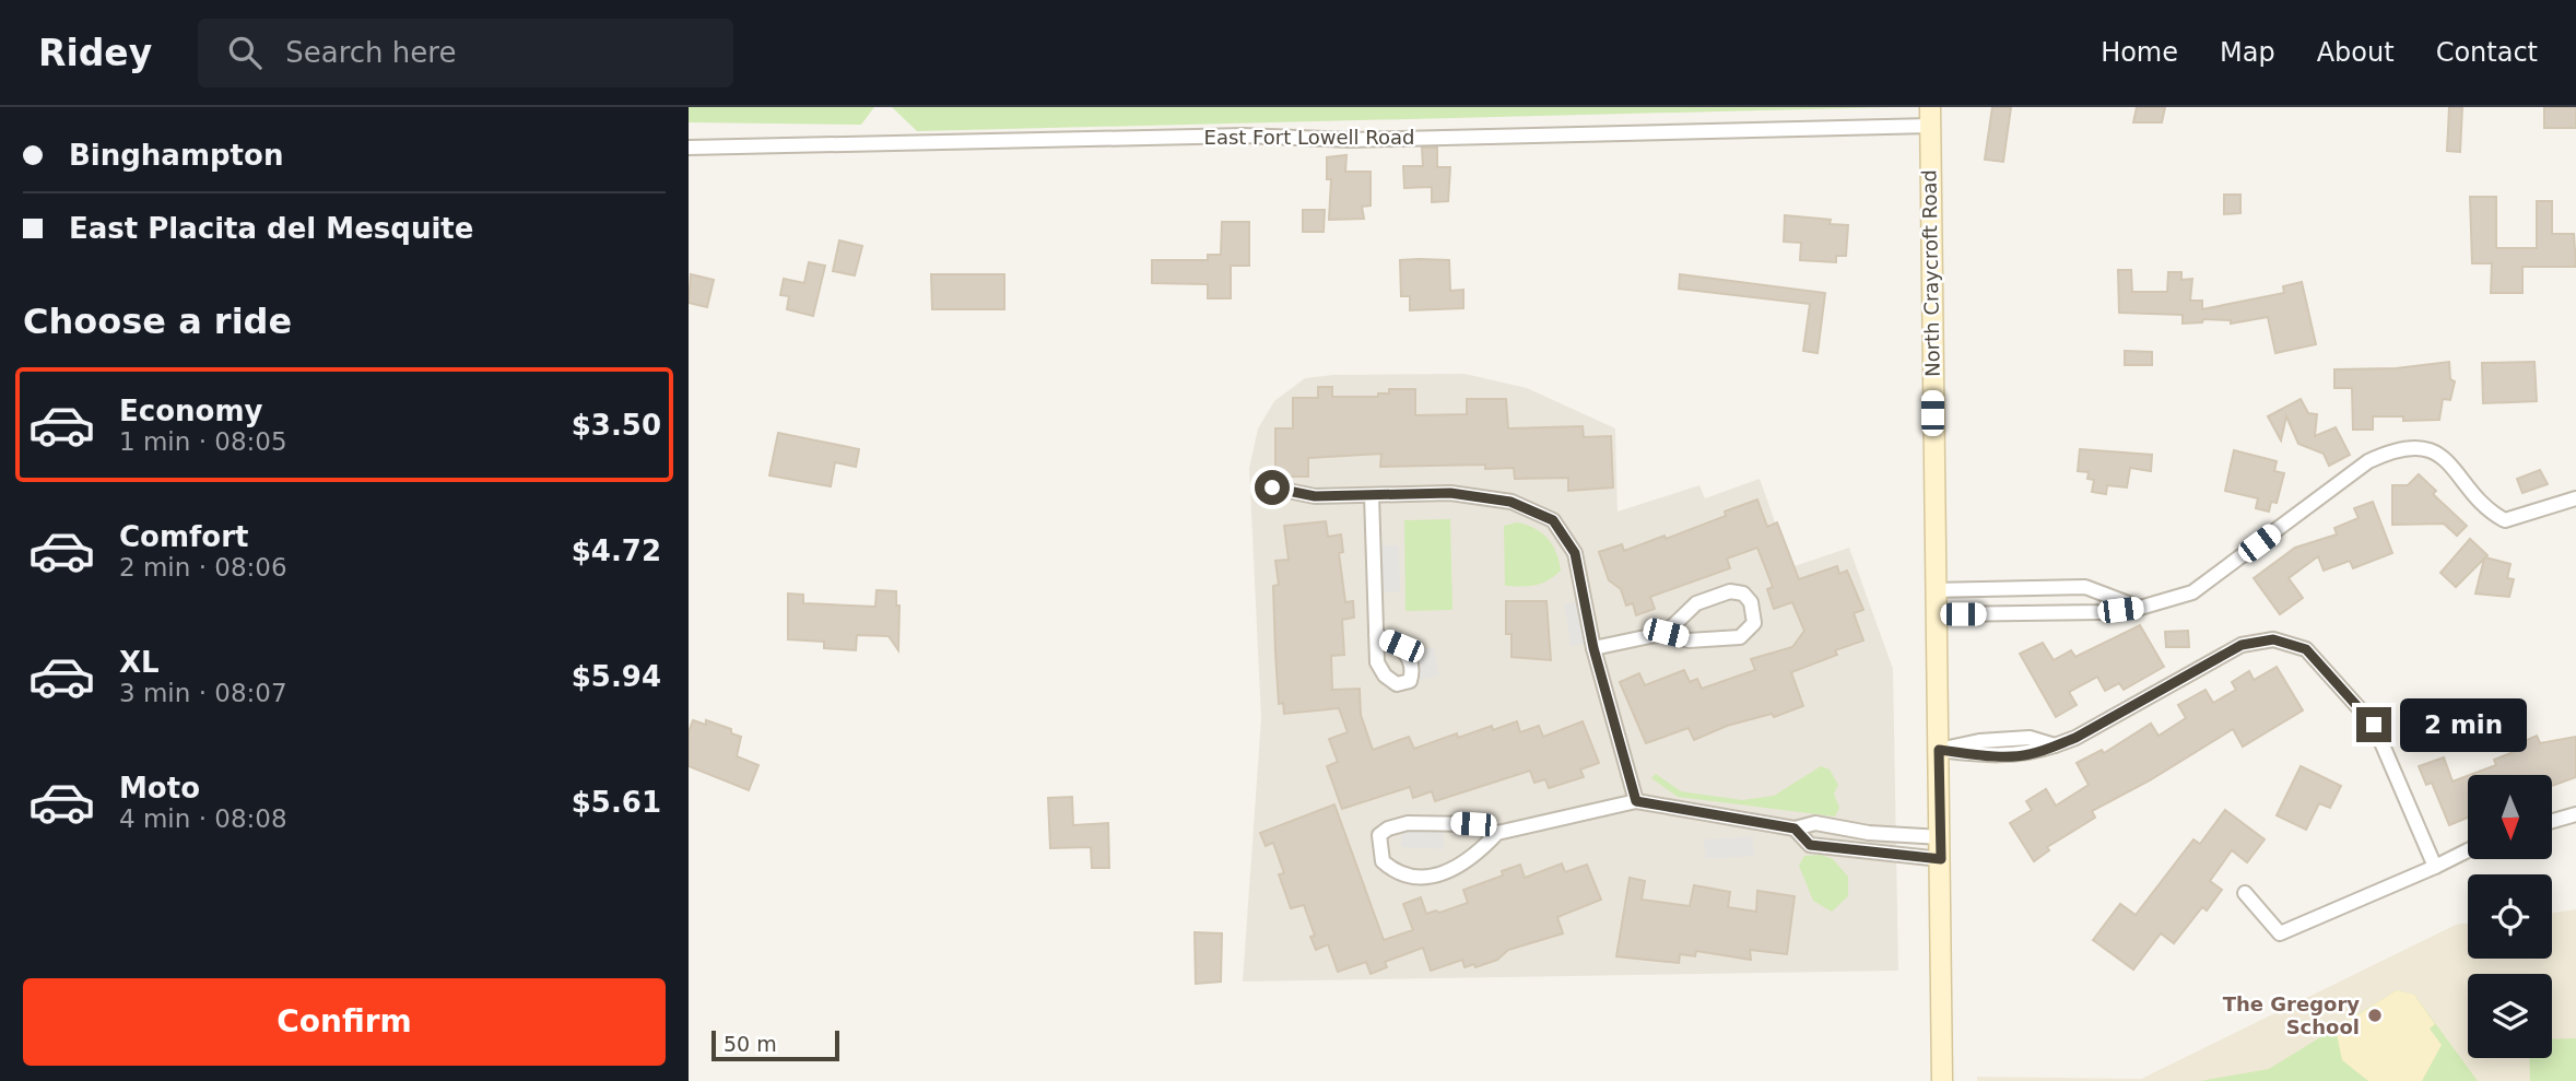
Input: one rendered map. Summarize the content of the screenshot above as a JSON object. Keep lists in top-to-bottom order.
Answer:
{
  "streets": {
    "main road": ["North Craycroft Road"],
    "street": ["East Fort Lowell Road"]
  },
  "crossings": [
    ["East Fort Lowell Road", "North Craycroft Road"]
  ],
  "places": ["The Gregory School"],
  "scale_bar": "50 m",
  "north": "bottom",
  "page": {
    "header": "Ridey",
    "search": "Search here",
    "nav": [
      "Home",
      "Map",
      "About",
      "Contact"
    ],
    "banner": ["Binghampton", "East Placita del Mesquite"],
    "heading": "Choose a ride",
    "list": [
      {
        "name": "Economy",
        "note": "1 min · 08:05",
        "value": "$3.50"
      },
      {
        "name": "Comfort",
        "note": "2 min · 08:06",
        "value": "$4.72"
      },
      {
        "name": "XL",
        "note": "3 min · 08:07",
        "value": "$5.94"
      },
      {
        "name": "Moto",
        "note": "4 min · 08:08",
        "value": "$5.61"
      }
    ],
    "bubble": "2 min",
    "buttons": "Confirm",
    "scale": "50 m"
  }
}
